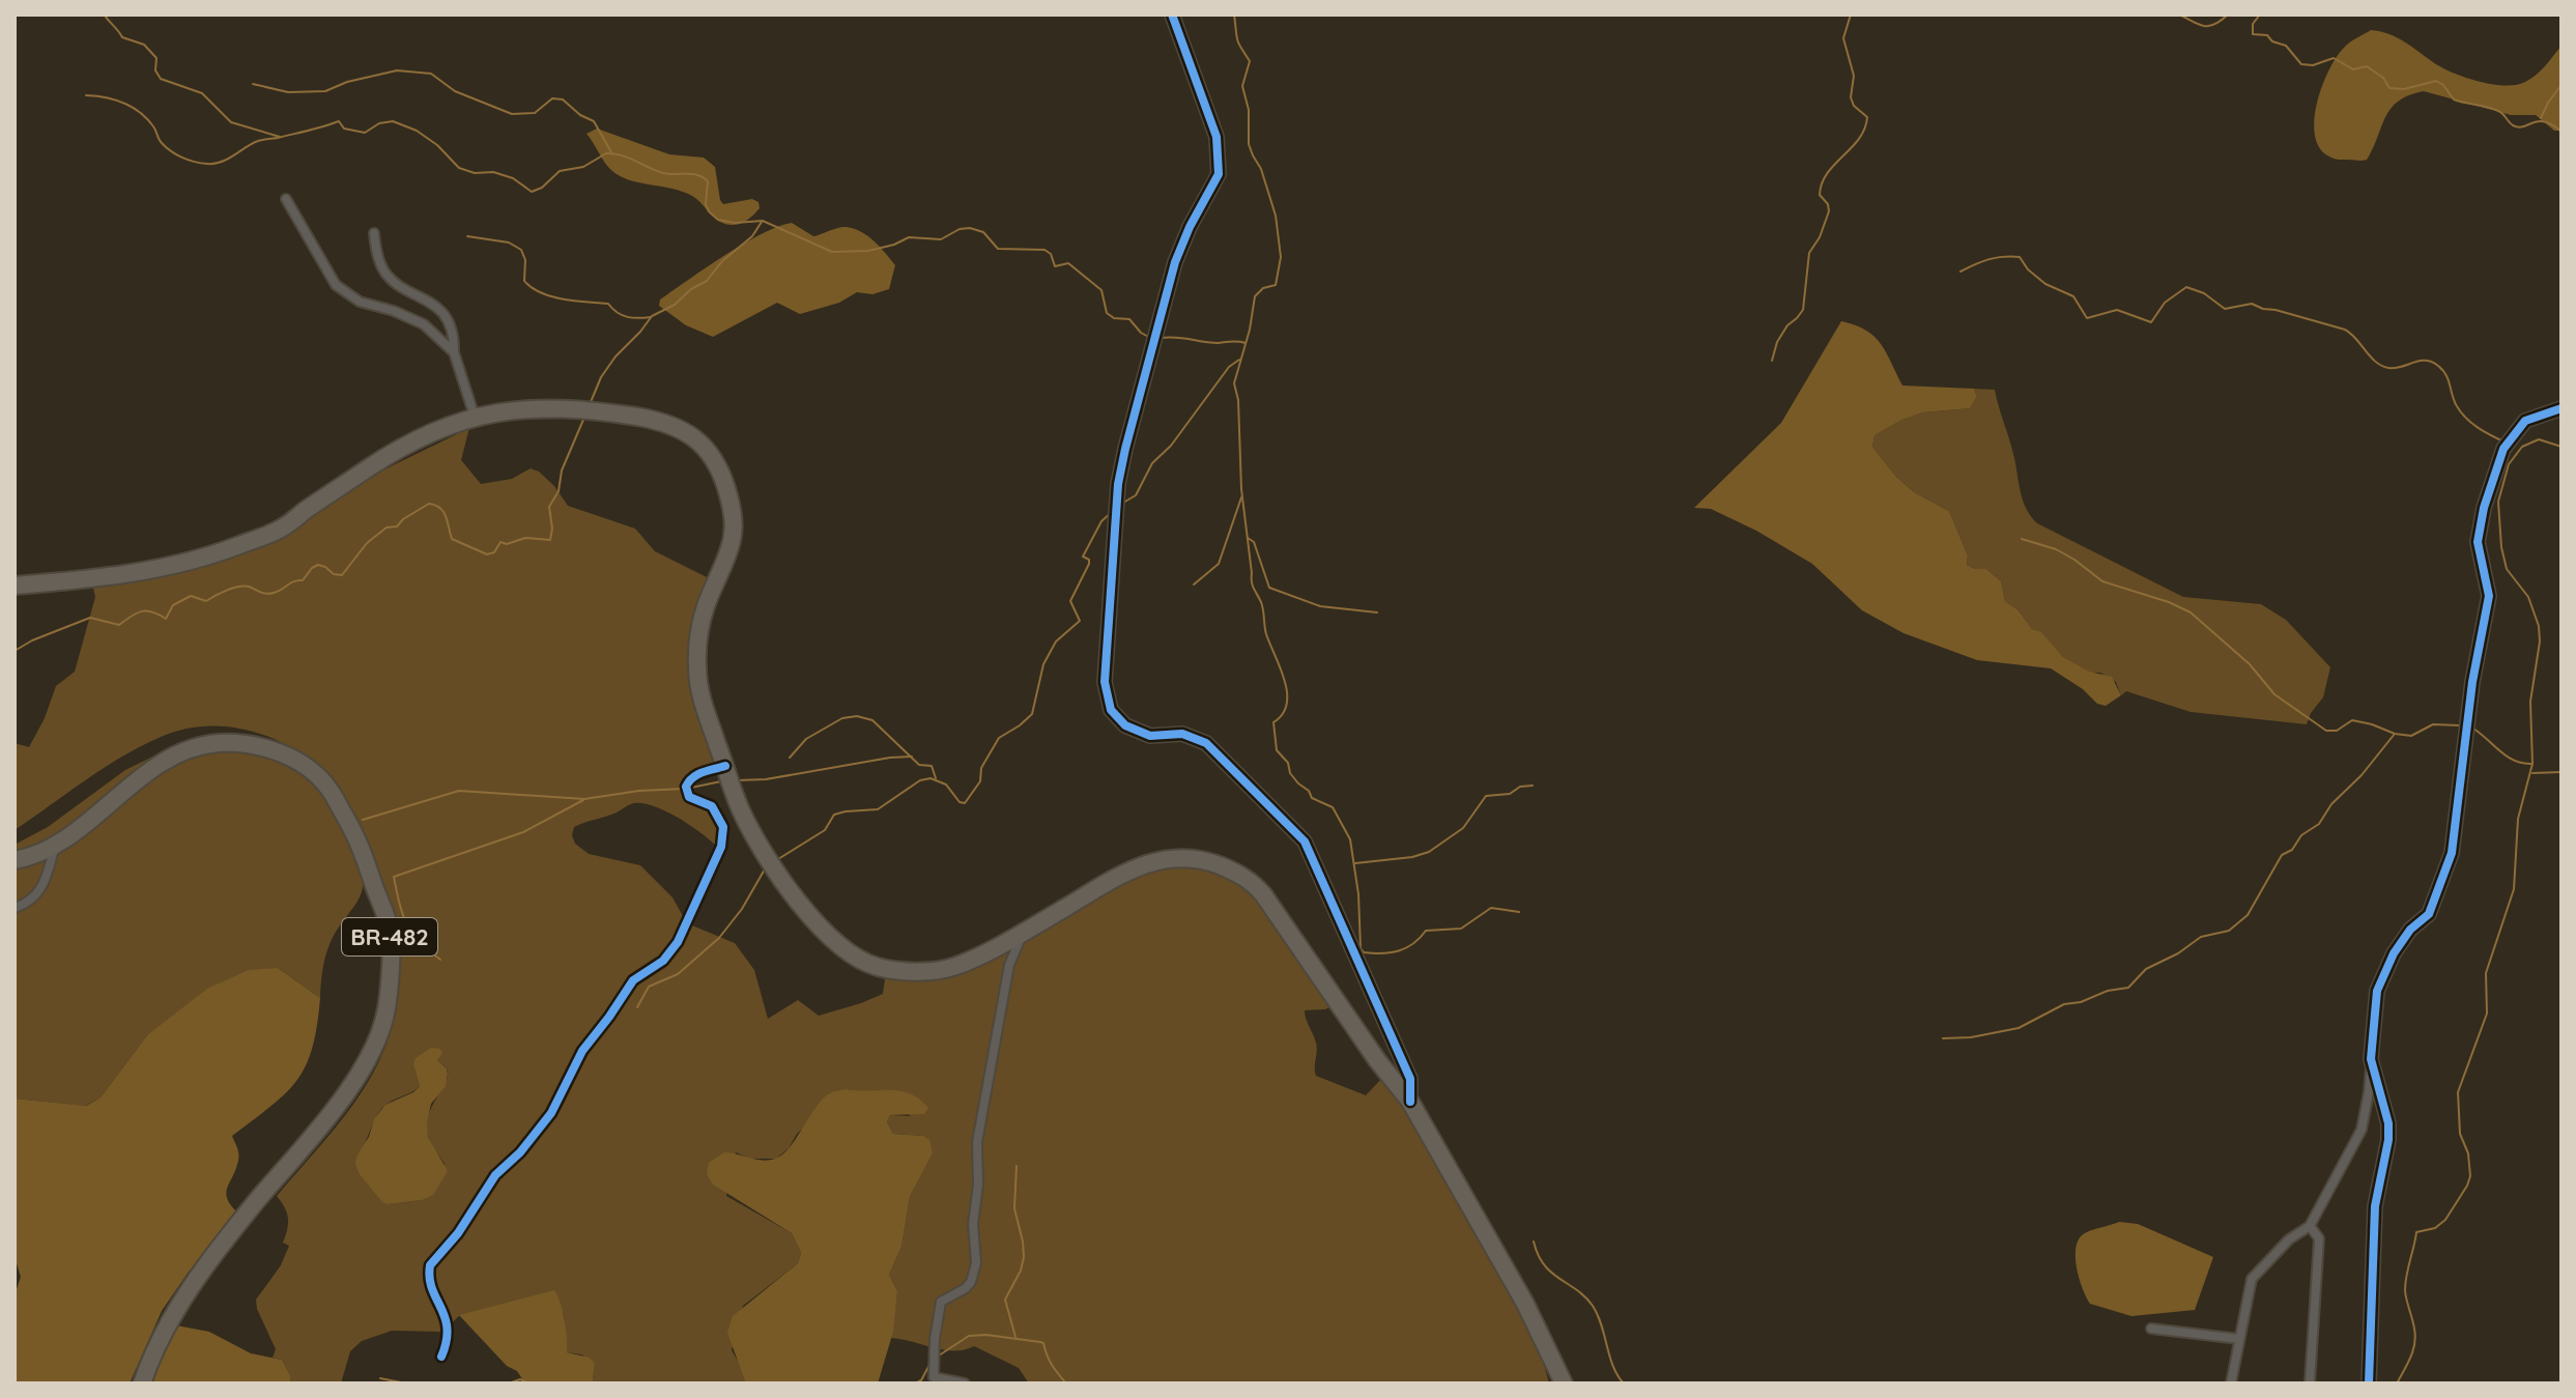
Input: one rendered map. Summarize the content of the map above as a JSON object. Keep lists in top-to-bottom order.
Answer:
{
  "streets": {
    "highway": ["BR-482"]
  }
}
